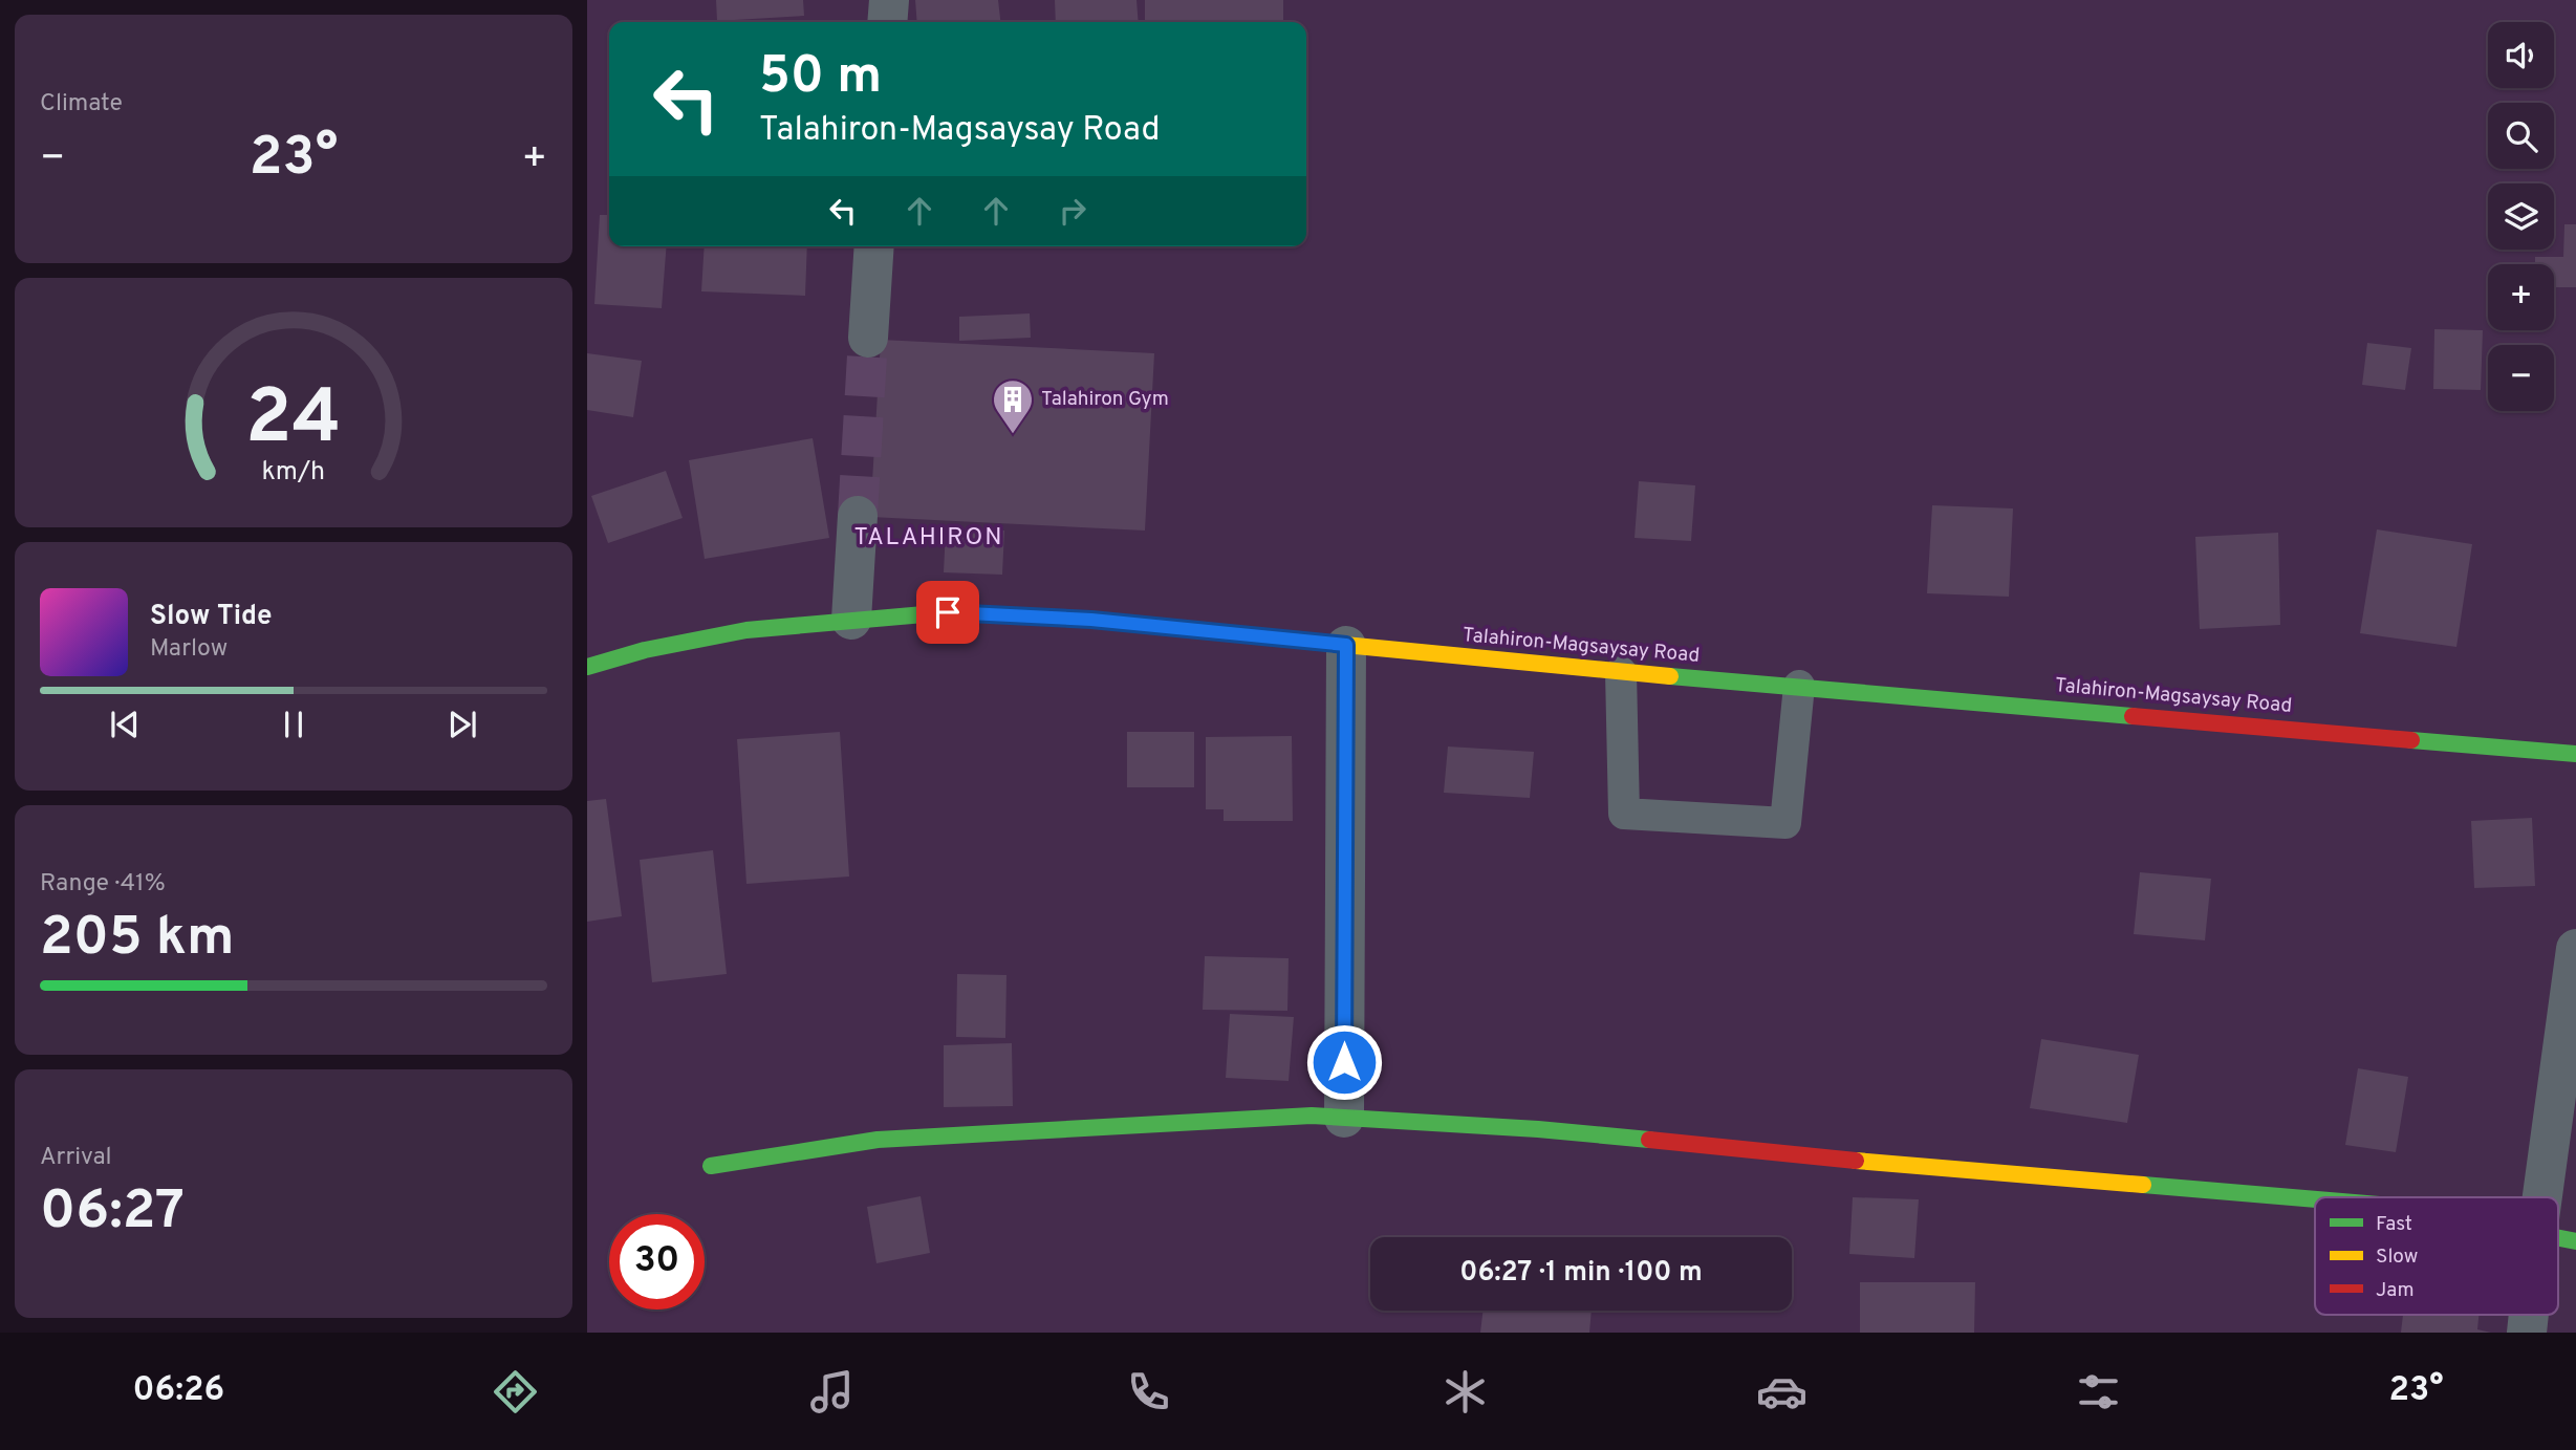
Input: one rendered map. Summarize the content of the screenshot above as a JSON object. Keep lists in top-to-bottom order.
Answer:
{
  "streets": {
    "main road": ["Talahiron-Magsaysay Road"]
  },
  "districts": ["TALAHIRON"],
  "places": {
    "building": ["Talahiron Gym"]
  },
  "legend": ["Fast", "Slow", "Jam"],
  "page": {
    "tile": [
      "Climate",
      ["Range · 41%", "205 km"],
      ["Arrival", "06:27"]
    ],
    "map_buttons": ["+", "−"],
    "turn": ["50 m", "Talahiron-Magsaysay Road"],
    "heat": ["−", "23°", "+"],
    "song": ["Slow Tide", "Marlow"],
    "limit": "30",
    "trip": "06:27 · 1 min · 100 m",
    "tabs": ["06:26", "23°"],
    "gauge": ["24", "km/h"]
  }
}
